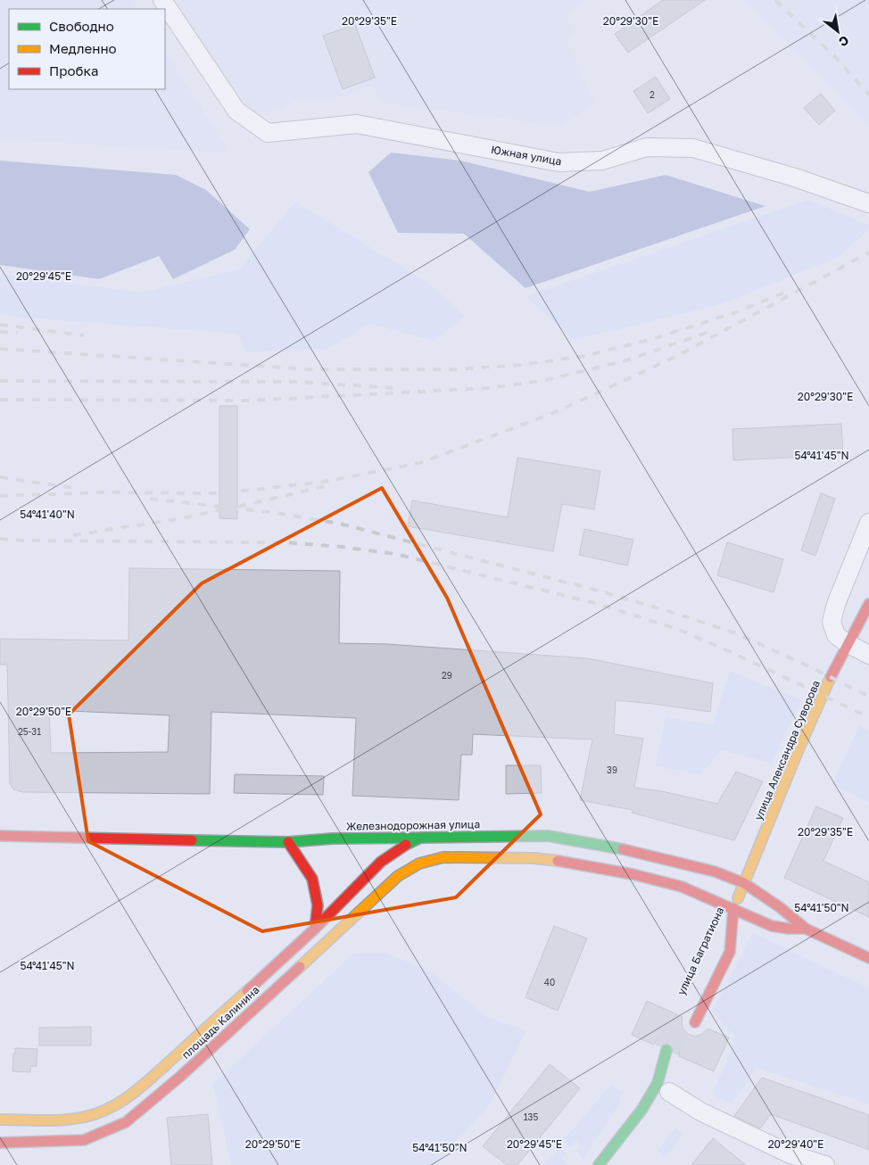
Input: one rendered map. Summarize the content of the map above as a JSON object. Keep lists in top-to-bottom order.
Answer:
{
  "streets": {
    "main road": [
      "улица Александра Суворова",
      "Железнодорожная улица",
      "улица Багратиона",
      "площадь Калинина"
    ],
    "street": ["Южная улица"]
  },
  "crossings": [
    ["улица Александра Суворова", "Железнодорожная улица"],
    ["улица Александра Суворова", "улица Багратиона"],
    ["Железнодорожная улица", "улица Багратиона"],
    ["Железнодорожная улица", "площадь Калинина"]
  ],
  "house_numbers": [
    "2",
    "29",
    "25-31",
    "39",
    "40",
    "135"
  ],
  "legend": ["Свободно", "Медленно", "Пробка"],
  "north": "bottom right",
  "coordinates": [
    "20°29'35\"E",
    "20°29'30\"E",
    "20°29'45\"E",
    "54°41'45\"N",
    "54°41'40\"N",
    "20°29'50\"E",
    "54°41'50\"N",
    "20°29'40\"E"
  ]
}
